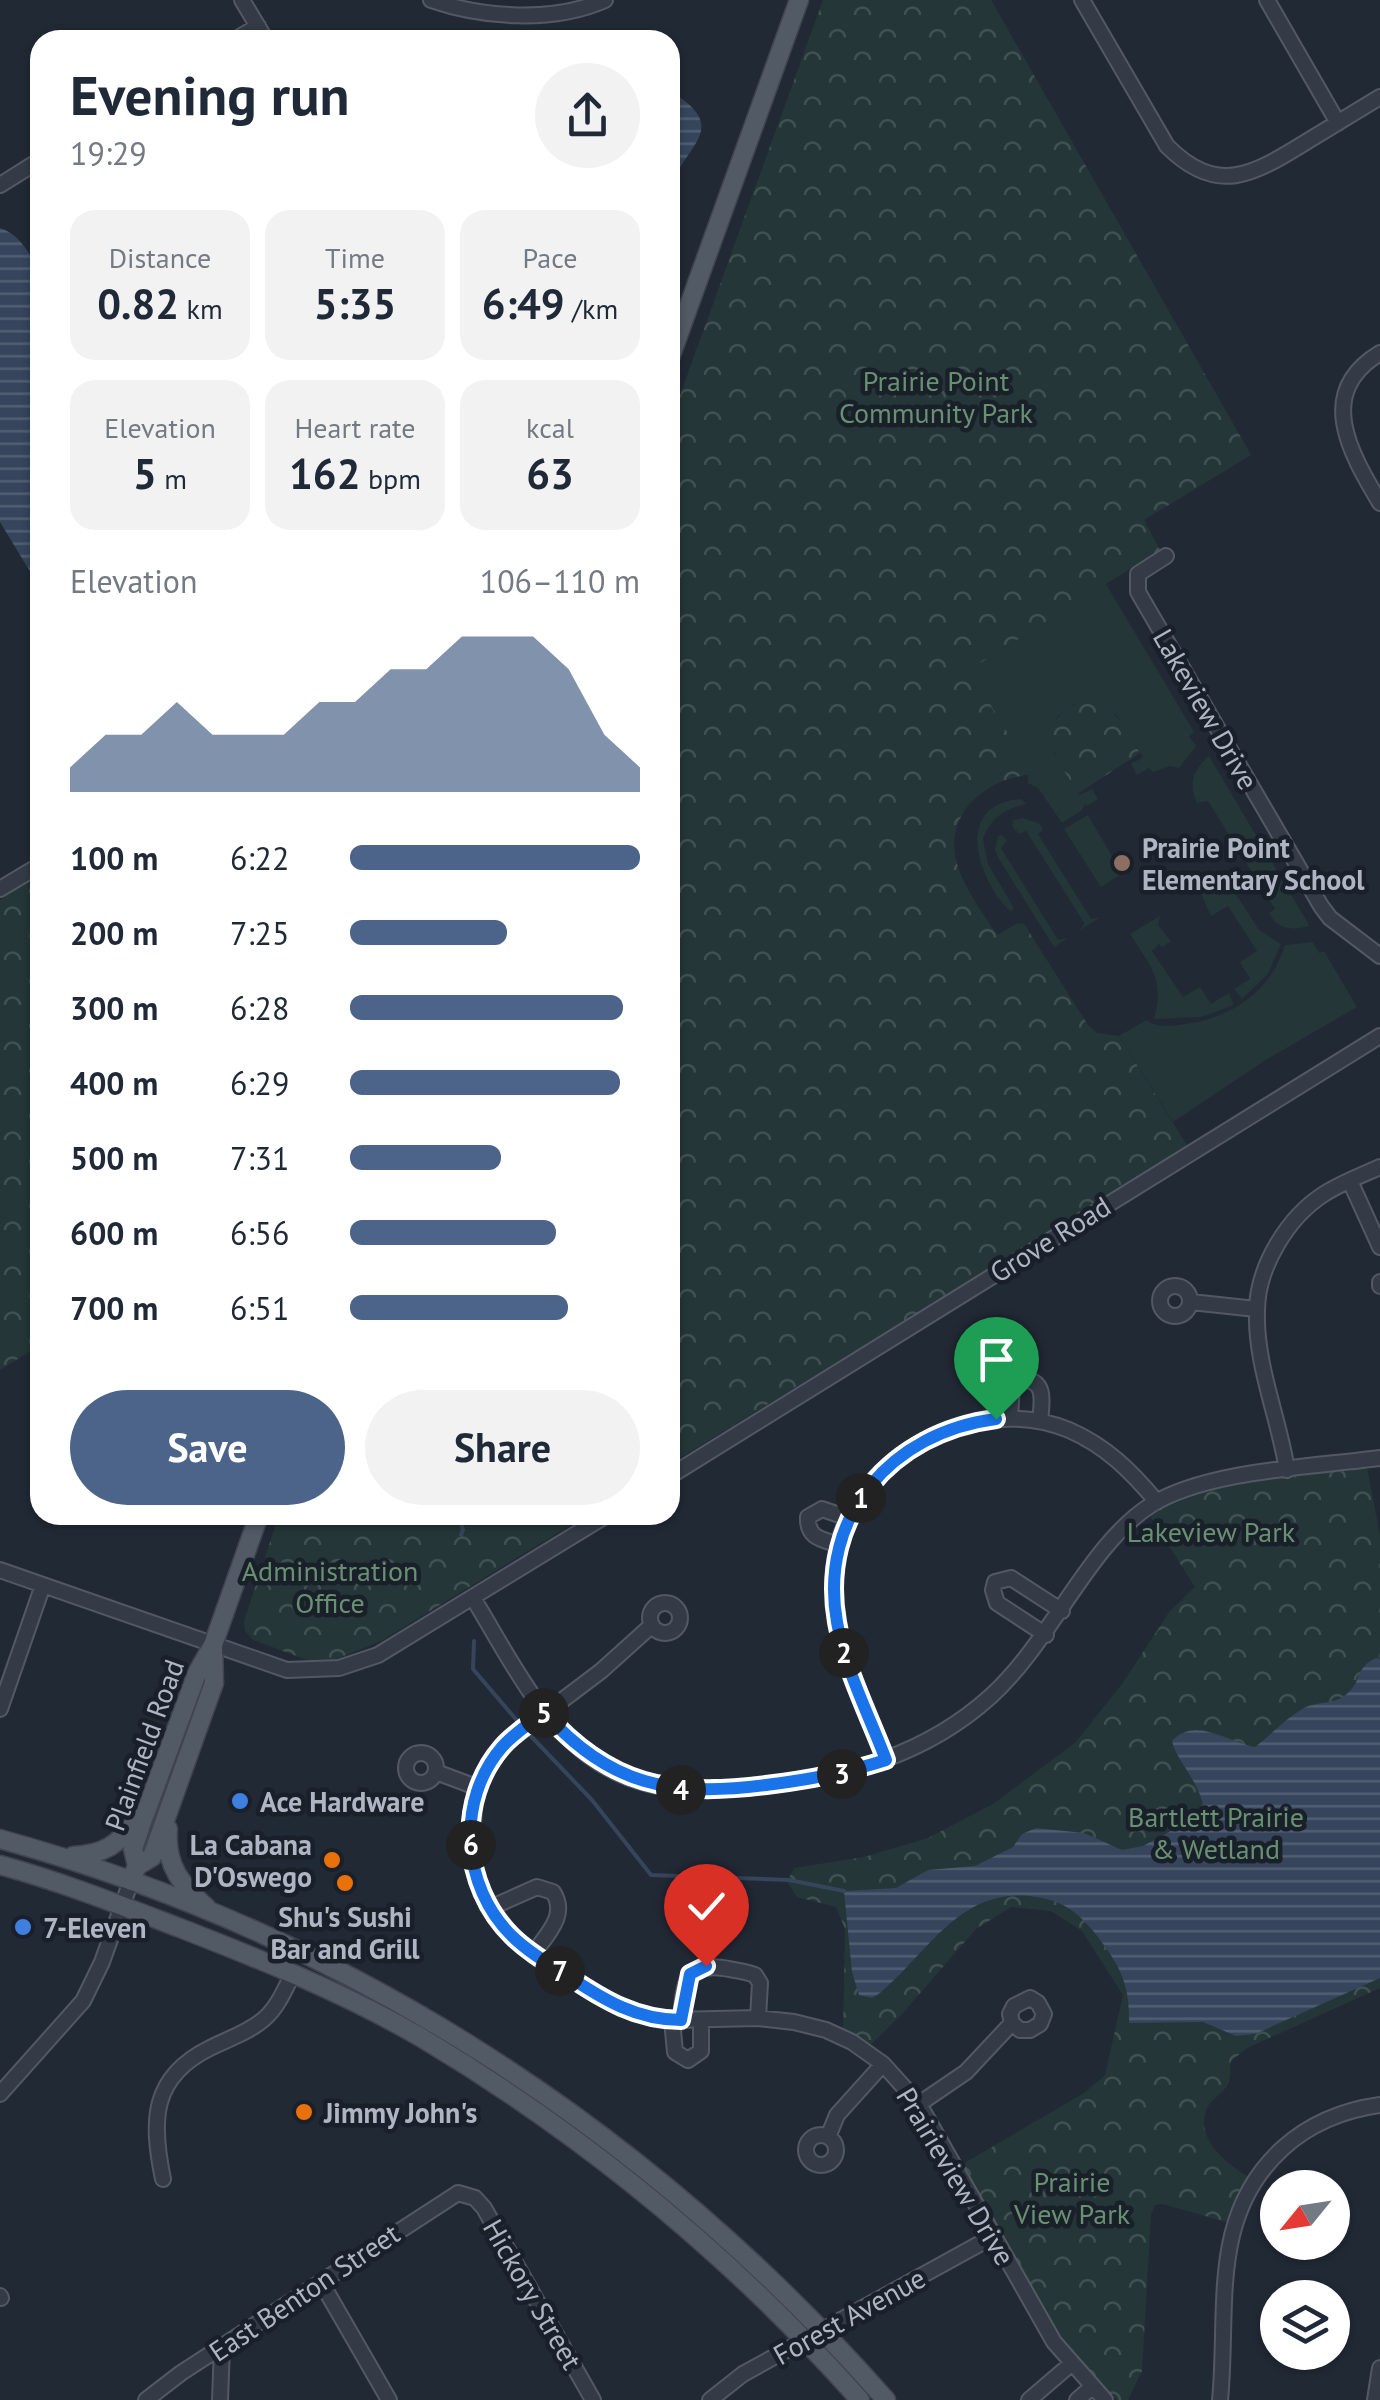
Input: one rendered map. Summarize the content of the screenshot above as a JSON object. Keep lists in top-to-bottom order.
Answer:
{
  "streets": {
    "main road": ["Plainfield Road"],
    "street": [
      "Lakeview Drive",
      "Grove Road",
      "Prairieview Drive",
      "East Benton Street",
      "Hickory Street",
      "Forest Avenue"
    ]
  },
  "crossings": [
    ["Prairieview Drive", "Forest Avenue"],
    ["East Benton Street", "Hickory Street"]
  ],
  "parks": [
    "Prairie Point Community Park",
    "Lakeview Park",
    "Administration Office",
    "Bartlett Prairie & Wetland",
    "Prairie View Park"
  ],
  "places": [
    "Prairie Point Elementary School",
    "Ace Hardware",
    "La Cabana D'Oswego",
    "Shu's Sushi Bar and Grill",
    "7-Eleven",
    "Jimmy John's"
  ],
  "north": "bottom left",
  "page": {
    "heading": ["Evening run", "19:29"],
    "stats": [
      ["Distance", "0.82 km"],
      ["Time", "5:35"],
      ["Pace", "6:49 /km"],
      ["Elevation", "5 m"],
      ["Heart rate", "162 bpm"],
      ["kcal", "63"]
    ],
    "chart": ["Elevation", "106–110 m"],
    "list": [
      {
        "name": "100 m",
        "note": "6:22"
      },
      {
        "name": "200 m",
        "note": "7:25"
      },
      {
        "name": "300 m",
        "note": "6:28"
      },
      {
        "name": "400 m",
        "note": "6:29"
      },
      {
        "name": "500 m",
        "note": "7:31"
      },
      {
        "name": "600 m",
        "note": "6:56"
      },
      {
        "name": "700 m",
        "note": "6:51"
      }
    ],
    "buttons": ["Save", "Share"],
    "pins": [
      "1",
      "2",
      "5",
      "3",
      "4",
      "6",
      "7"
    ]
  }
}
